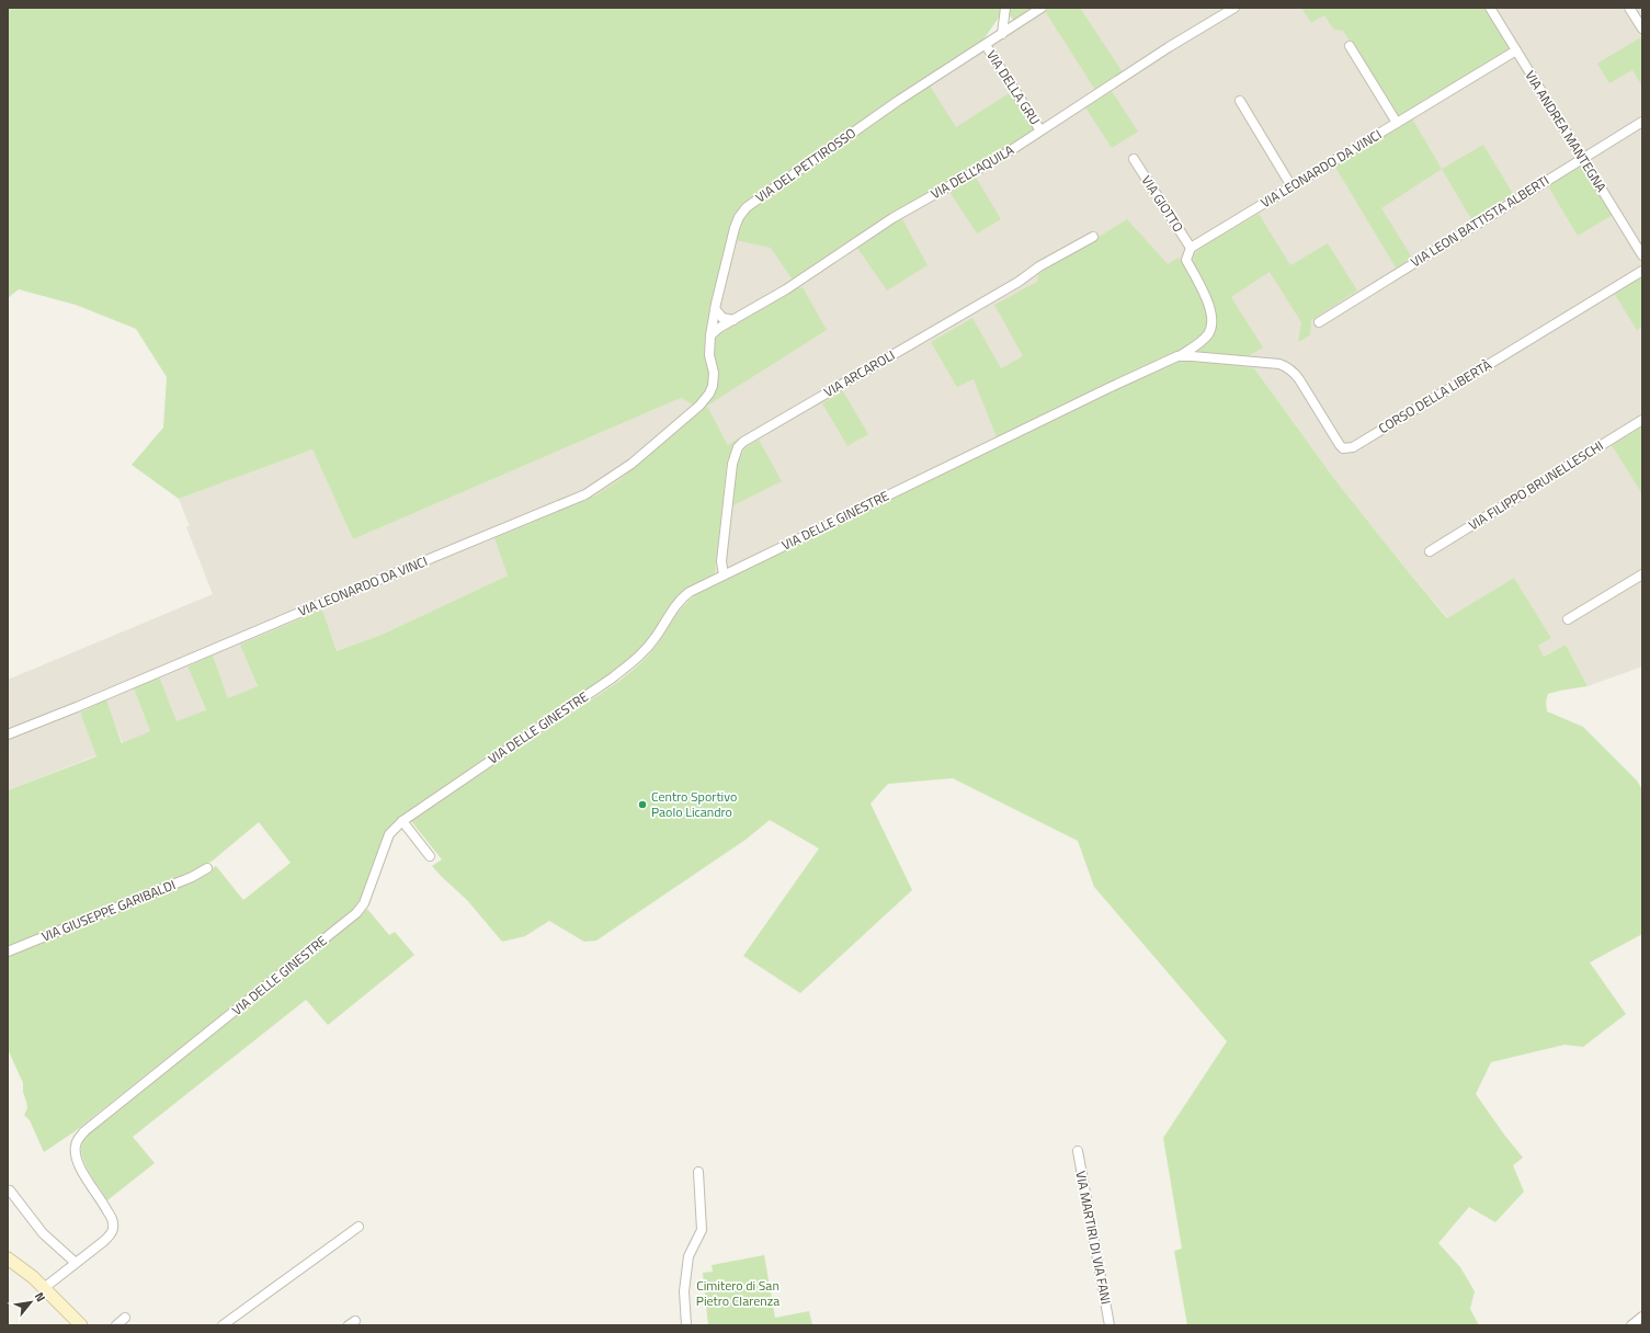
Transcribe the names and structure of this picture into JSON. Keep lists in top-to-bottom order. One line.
{"streets":{"street":["VIA DELLA GRU","VIA ANDREA MANTEGNA","VIA DEL PETTIROSSO","VIA LEONARDO DA VINCI","VIA DELL'AQUILA","VIA GIOTTO","VIA LEON BATTISTA ALBERTI","VIA ARCAROLI","CORSO DELLA LIBERTÀ","VIA FILIPPO BRUNELLESCHI","VIA DELLE GINESTRE","VIA GIUSEPPE GARIBALDI","VIA MARTIRI DI VIA FANI"]},"crossings":[["VIA DELLA GRU","VIA DEL PETTIROSSO"],["VIA DELLA GRU","VIA DELL'AQUILA"],["VIA ANDREA MANTEGNA","VIA LEONARDO DA VINCI"],["VIA ANDREA MANTEGNA","VIA LEON BATTISTA ALBERTI"],["VIA DEL PETTIROSSO","VIA LEONARDO DA VINCI"],["VIA DEL PETTIROSSO","VIA DELL'AQUILA"],["VIA LEONARDO DA VINCI","VIA GIOTTO"],["VIA ARCAROLI","VIA DELLE GINESTRE"],["CORSO DELLA LIBERTÀ","VIA DELLE GINESTRE"]],"parks":["Cimitero di San Pietro Clarenza"],"places":["Centro Sportivo Paolo Licandro"],"north":"top right"}
